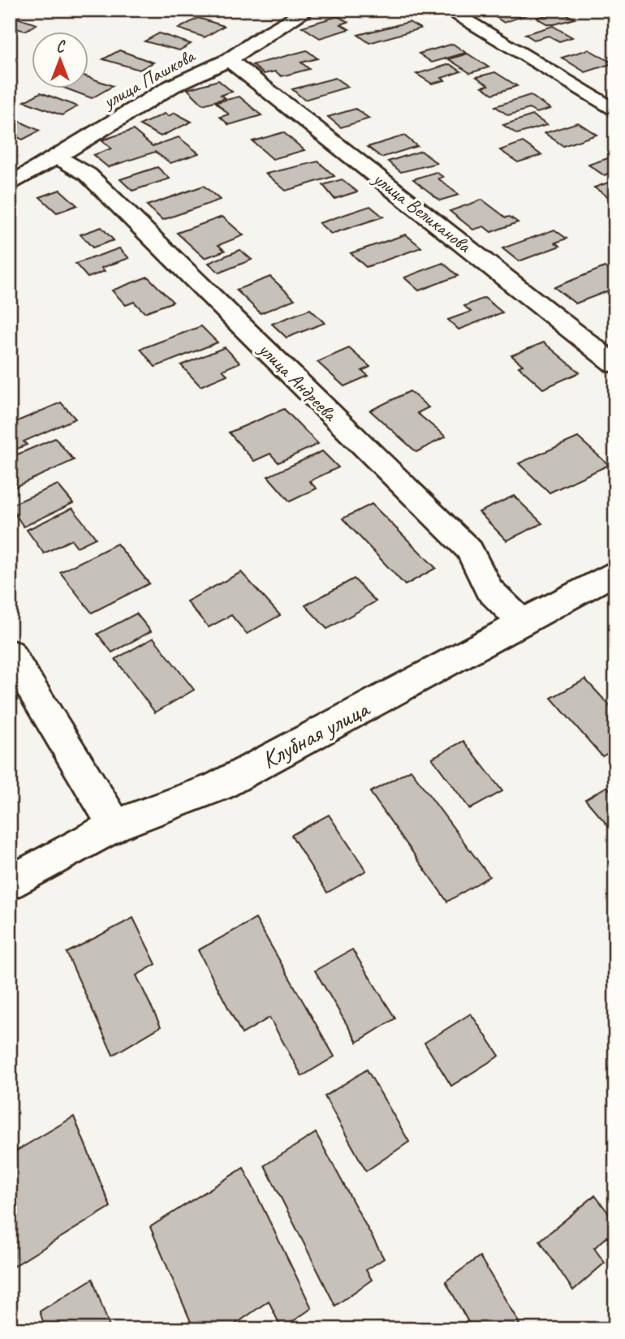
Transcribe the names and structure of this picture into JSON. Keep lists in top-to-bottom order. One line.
{"streets":{"street":["улица Пашкова","улица Великанова","улица Андреева","Клубная улица"]},"crossings":[["улица Пашкова","улица Великанова"],["улица Пашкова","улица Андреева"],["улица Андреева","Клубная улица"]],"north":"top"}
